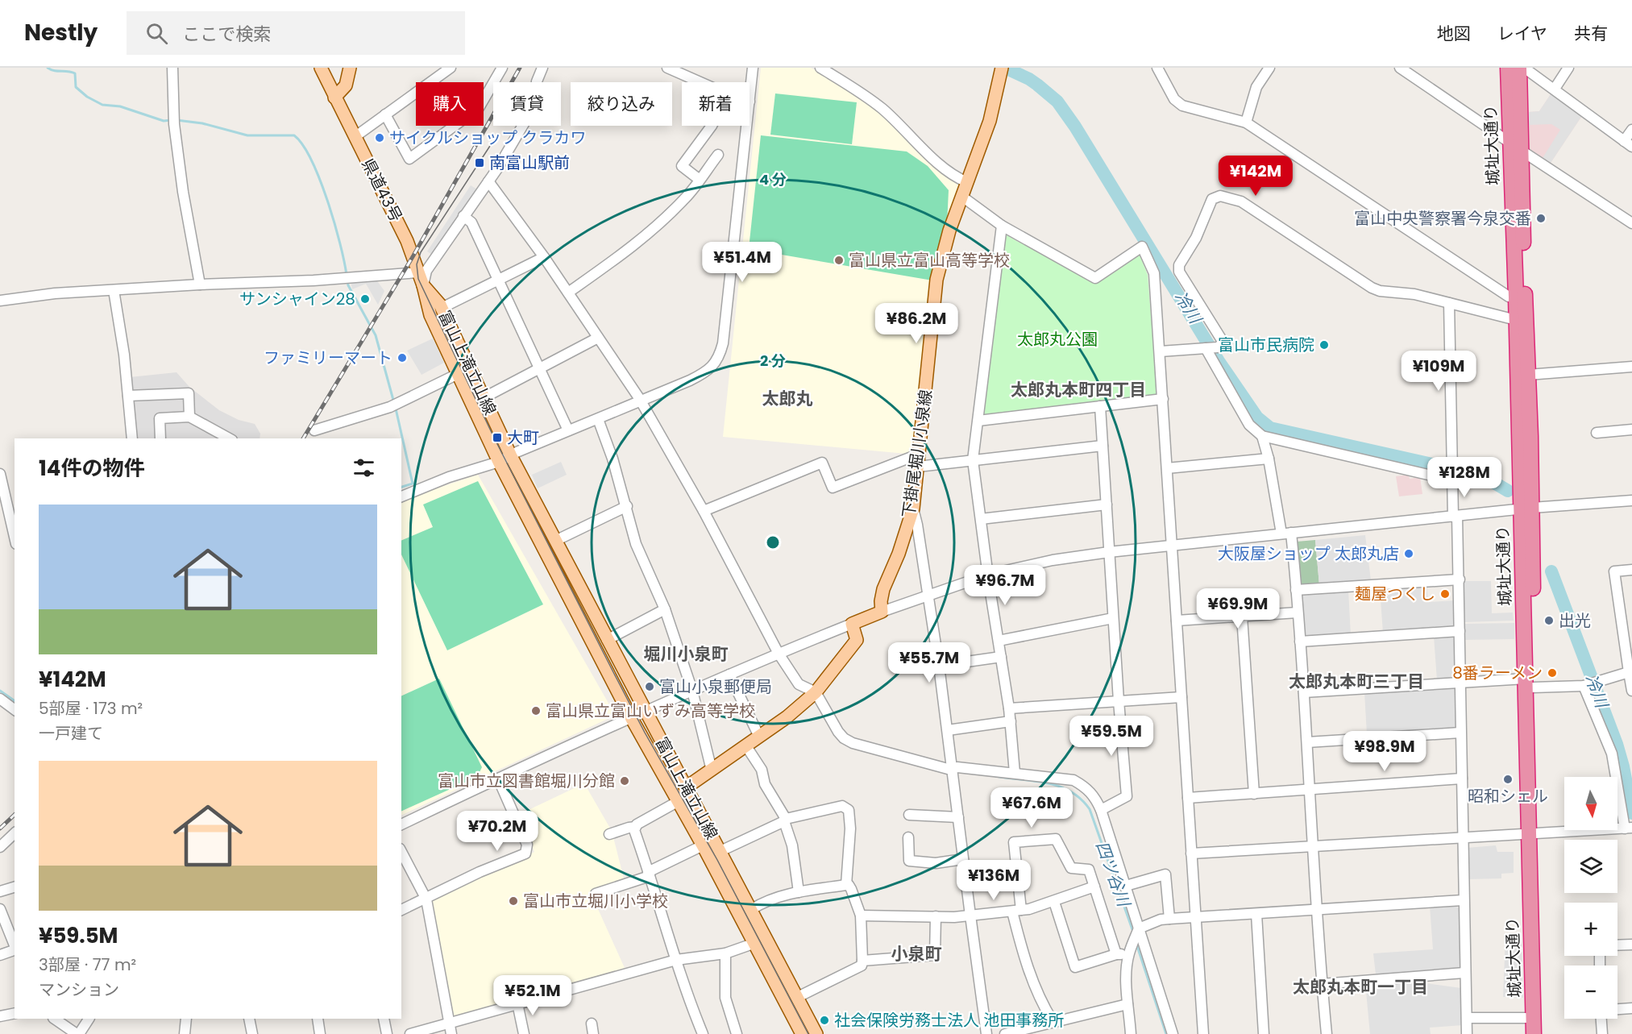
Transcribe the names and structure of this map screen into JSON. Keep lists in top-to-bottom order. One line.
{"streets":{"highway":["城址大通り"],"main road":["県道43号","富山上滝立山線","下掛尾堀川小泉線"]},"crossings":[["県道43号","富山上滝立山線"]],"districts":["太郎丸本町四丁目","太郎丸","堀川小泉町","太郎丸本町三丁目","小泉町","太郎丸本町一丁目"],"water":["冷川","四ツ谷川"],"parks":["太郎丸公園"],"places":{"other":["サイクルショップ クラカワ","富山中央警察署今泉交番","富山県立富山高等学校","サンシャイン28","富山市民病院","ファミリーマート","大阪屋ショップ 太郎丸店","麺屋つくし","出光","8番ラーメン","富山小泉郵便局","富山県立富山いずみ高等学校","昭和シェル","富山市立図書館堀川分館","富山市立堀川小学校","社会保険労務士法人 池田事務所"],"transit":["南富山駅前","大町"]},"north":"bottom","page":{"header":"Nestly","search":"ここで検索","nav":["地図","レイヤ","共有"],"chip":["購入","賃貸","絞り込み","新着"],"price":["¥142M","¥51.4M","¥86.2M","¥109M","¥128M","¥96.7M","¥69.9M","¥55.7M","¥59.5M","¥98.9M","¥67.6M","¥70.2M","¥136M","¥52.1M"],"heading":"14件の物件","list":[{"name":"¥142M","note":"5部屋 · 173 m² · 一戸建て"},{"name":"¥59.5M","note":"3部屋 · 77 m² · マンション"}],"map_buttons":["+","−"]},"rings":["4 分","2 分"]}
